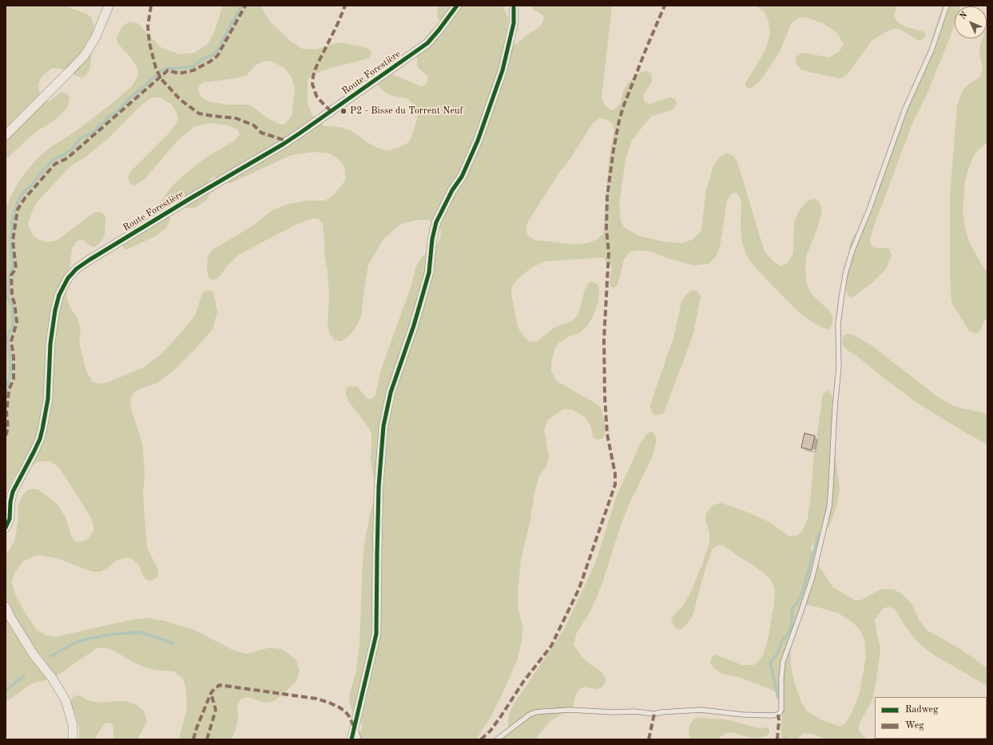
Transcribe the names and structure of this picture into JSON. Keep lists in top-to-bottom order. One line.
{"streets":{"street":["Route Forestière"]},"places":["P2 - Bisse du Torrent Neuf"],"legend":["Radweg","Weg"],"north":"top left"}
